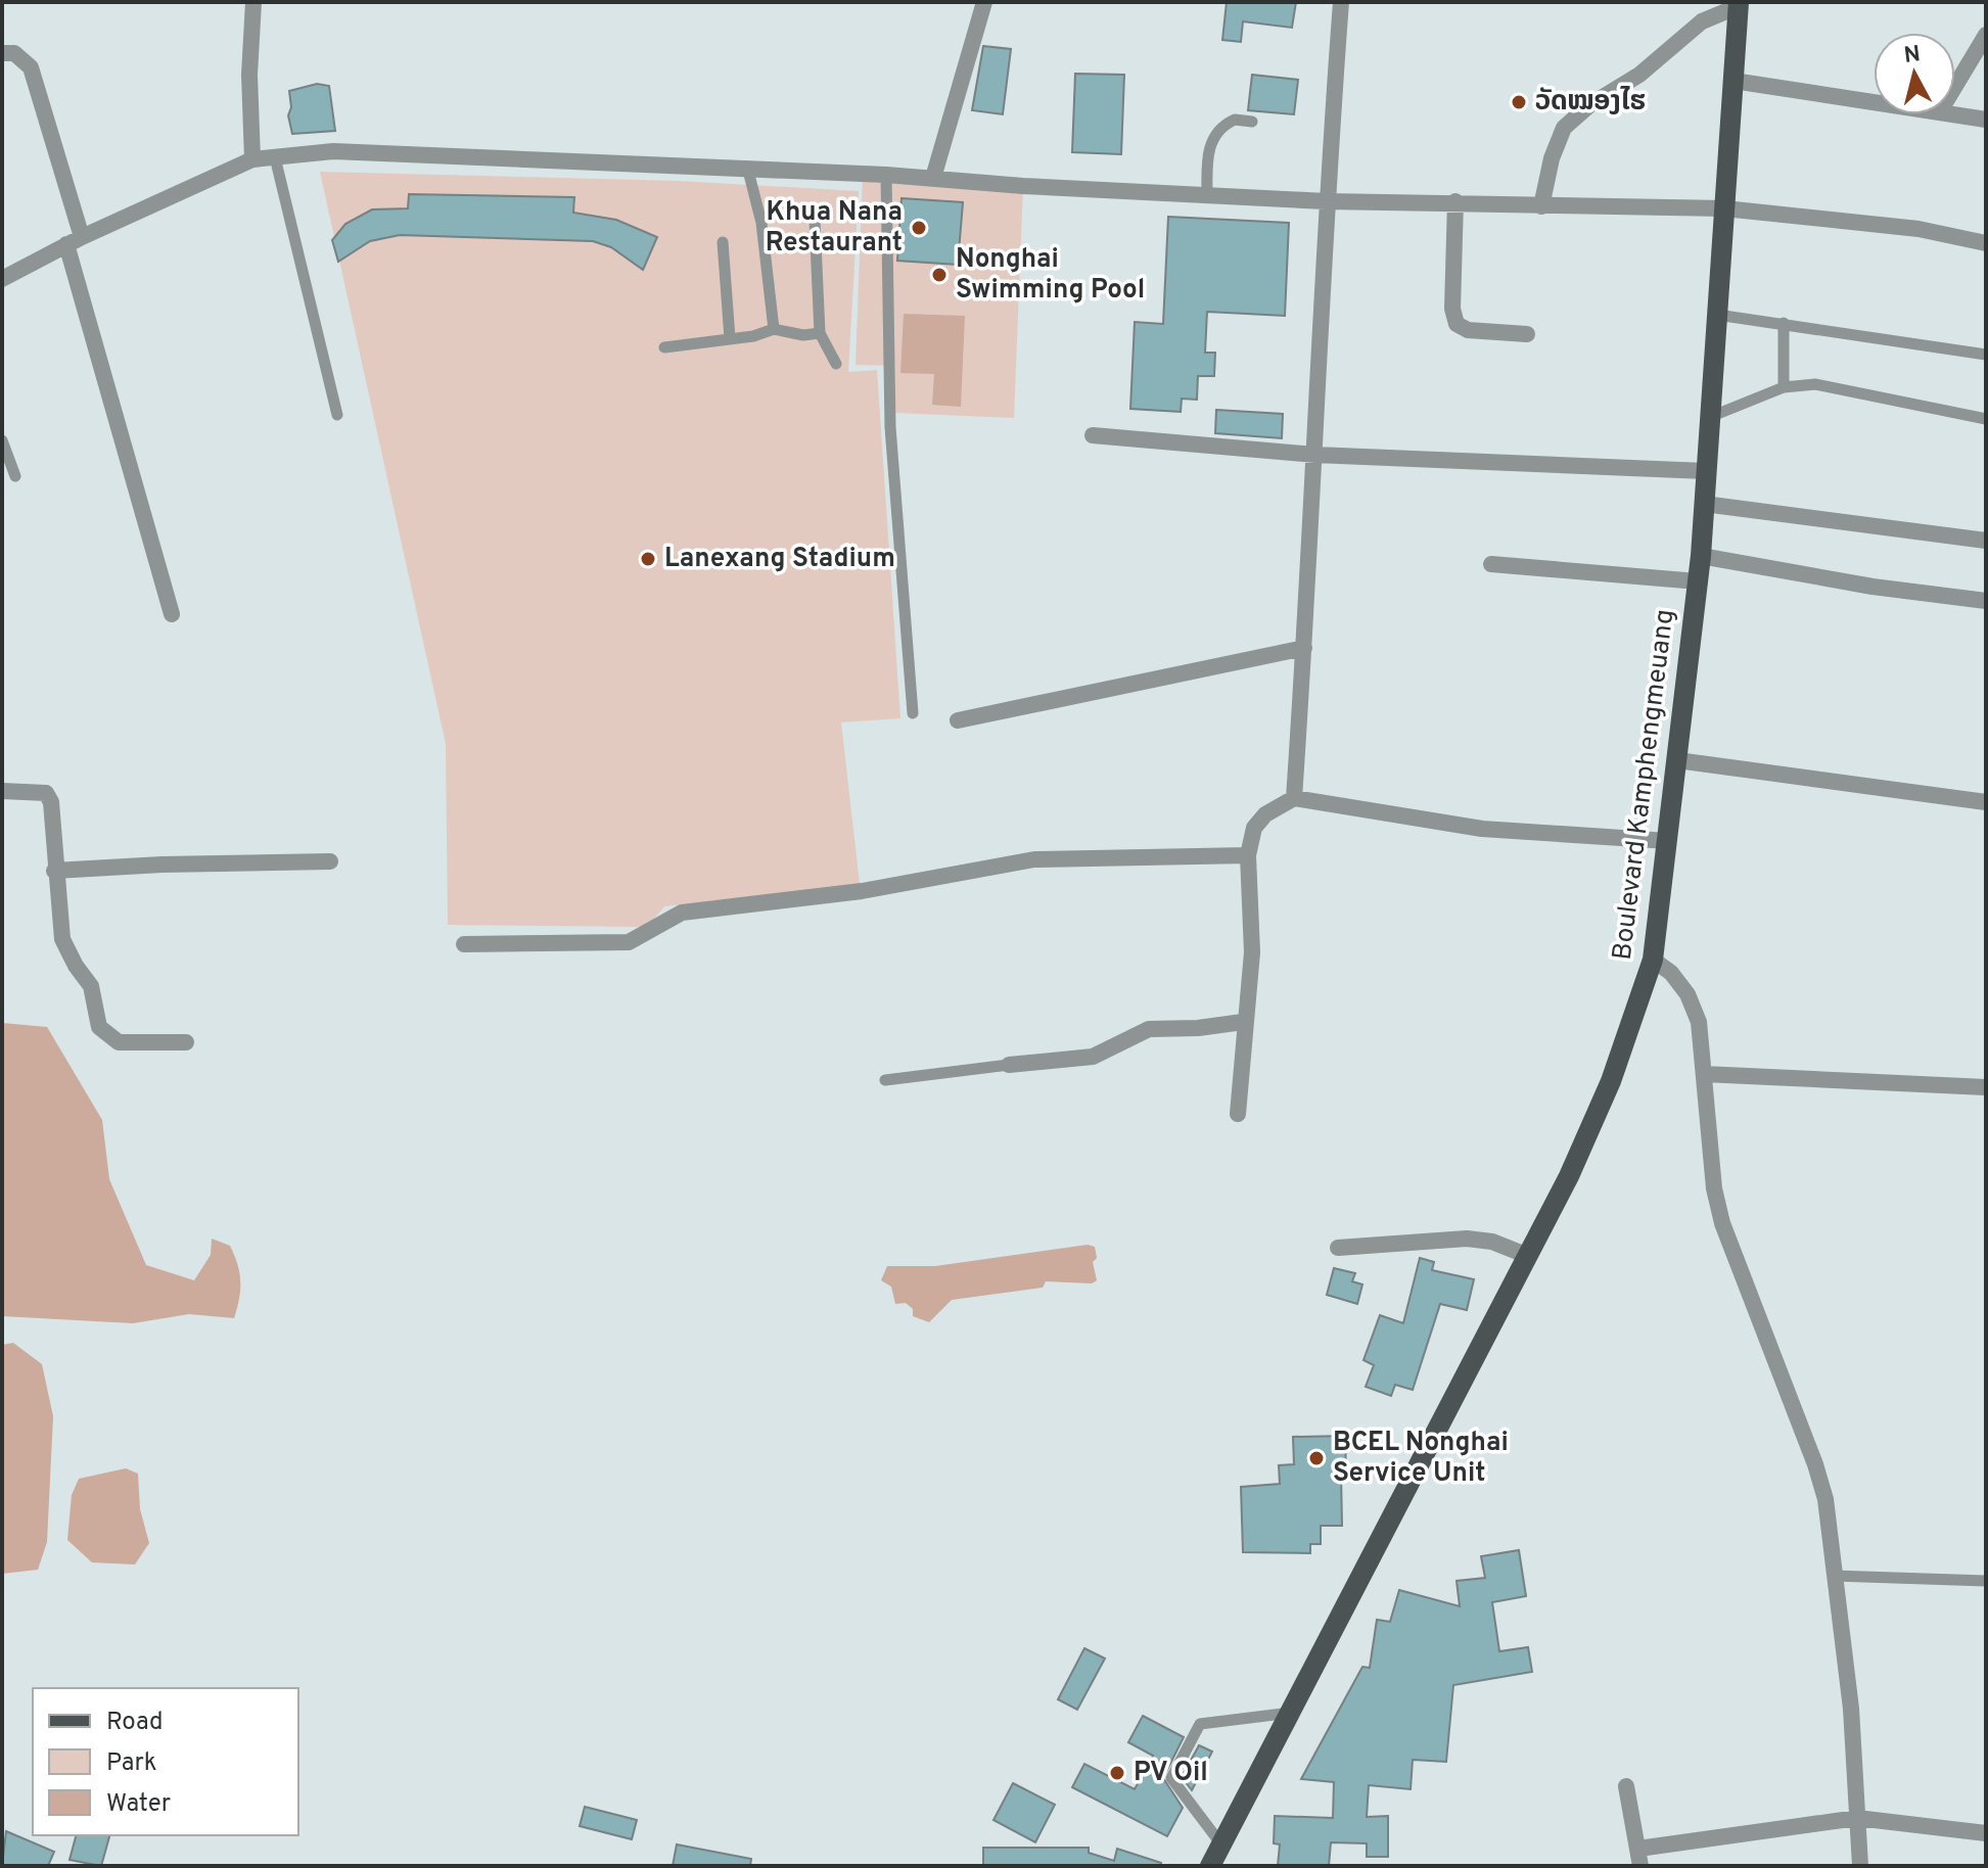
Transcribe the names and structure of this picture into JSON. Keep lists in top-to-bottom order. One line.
{"streets":{"main road":["Boulevard Kamphengmeuang"]},"places":["ວັດໝອງໄຮ","Khua Nana Restaurant","Nonghai Swimming Pool","Lanexang Stadium","BCEL Nonghai Service Unit","PV Oil"],"legend":["Road","Park","Water"],"north":"top"}
